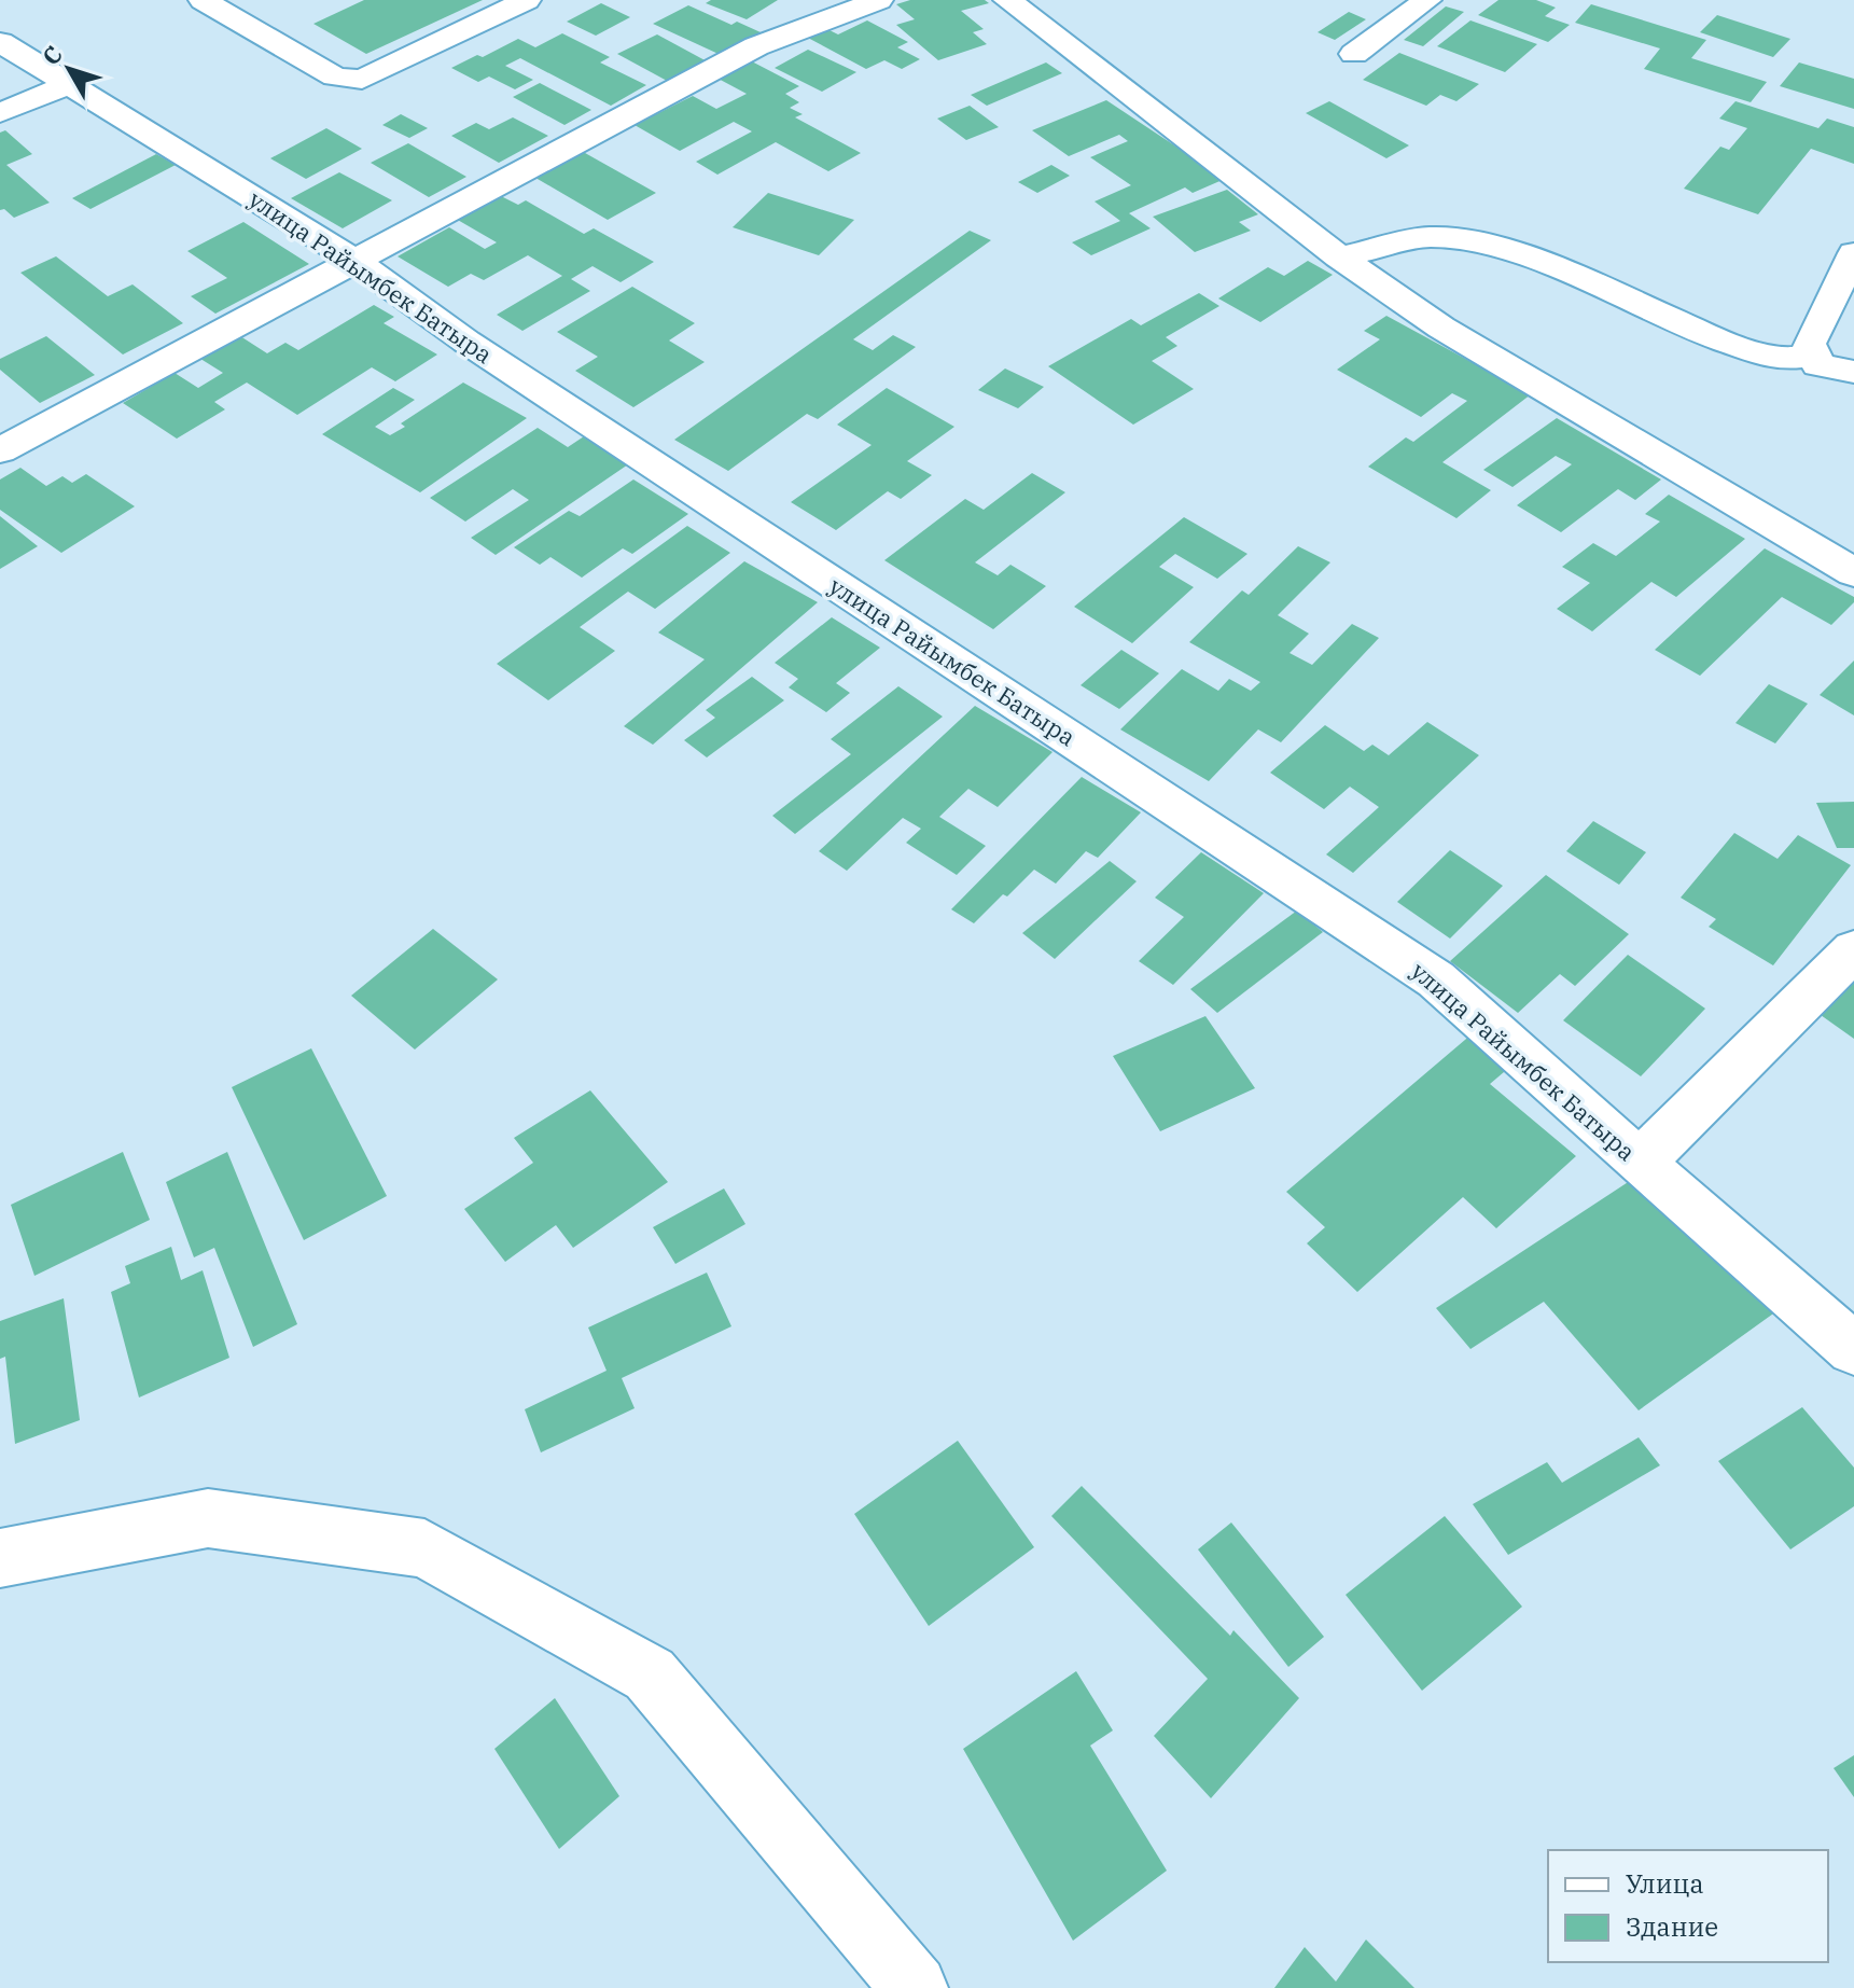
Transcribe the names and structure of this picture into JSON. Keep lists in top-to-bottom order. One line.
{"streets":{"street":["улица Райымбек Батыра"]},"legend":["Улица","Здание"],"north":"top left"}
